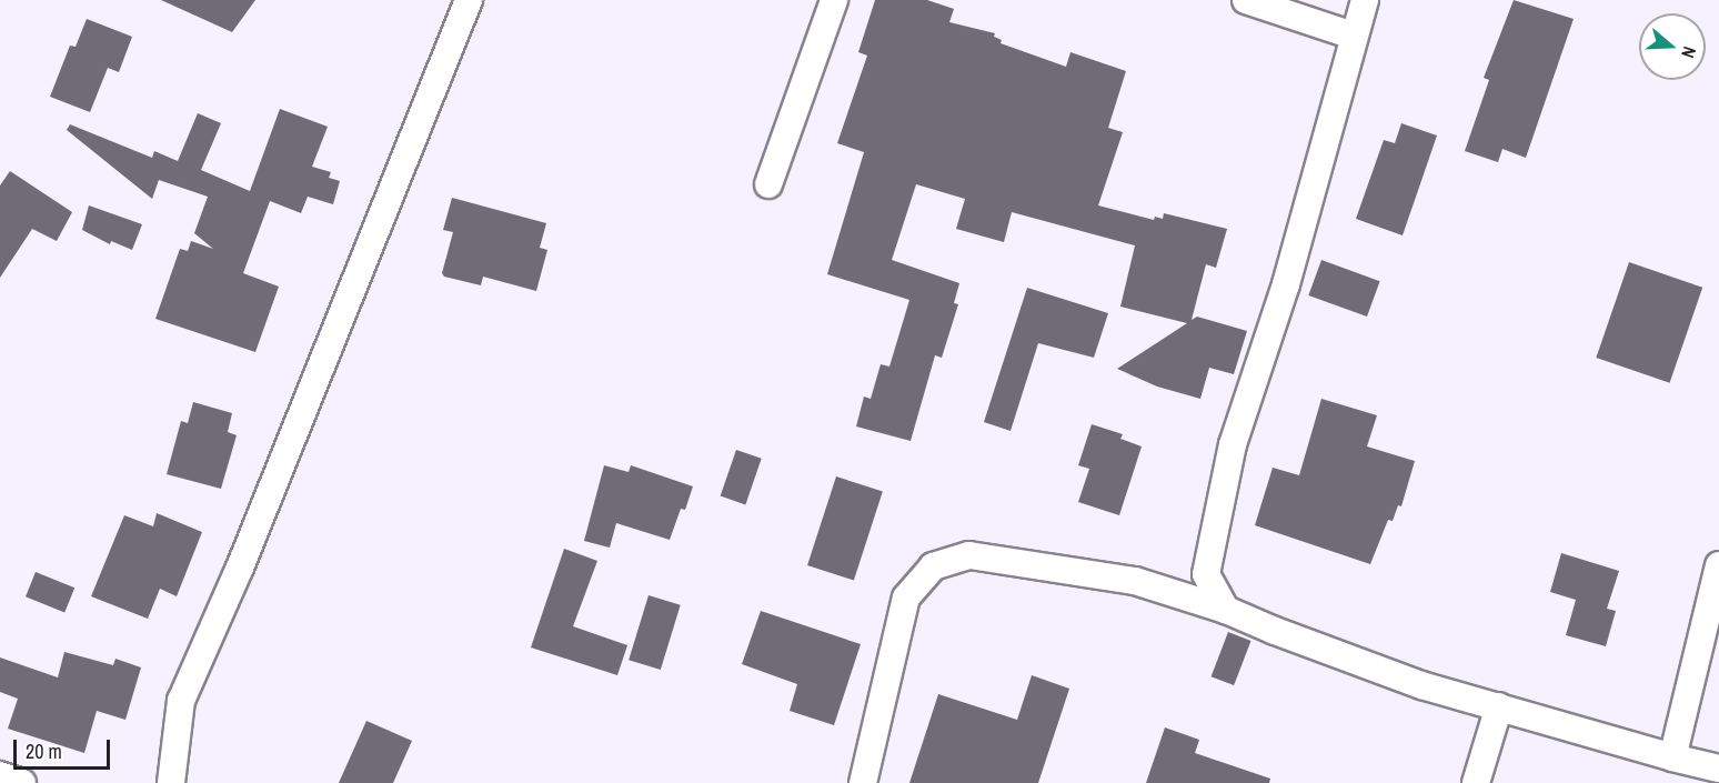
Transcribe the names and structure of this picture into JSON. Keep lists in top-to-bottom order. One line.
{"scale_bar":"20 m","north":"right"}
